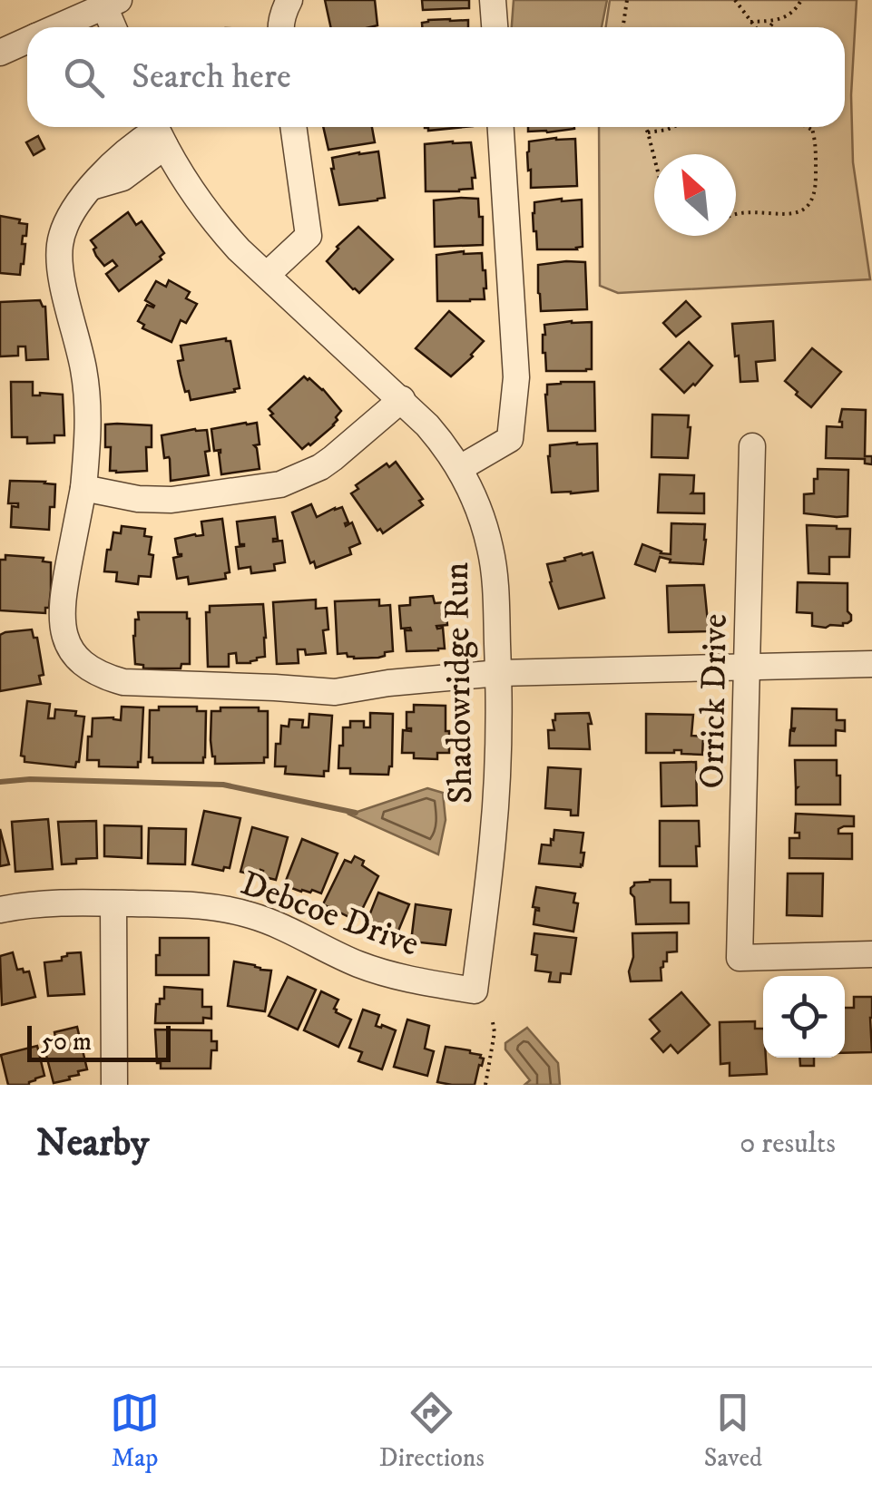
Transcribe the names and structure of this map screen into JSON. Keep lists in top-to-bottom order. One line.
{"streets":{"street":["Shadowridge Run","Orrick Drive","Debcoe Drive"]},"crossings":[["Shadowridge Run","Debcoe Drive"]],"scale_bar":"50 m","north":"top left","page":{"search":"Search here","scale":"50 m","heading":["Nearby","0 results"],"nav":["Map","Directions","Saved"]}}
